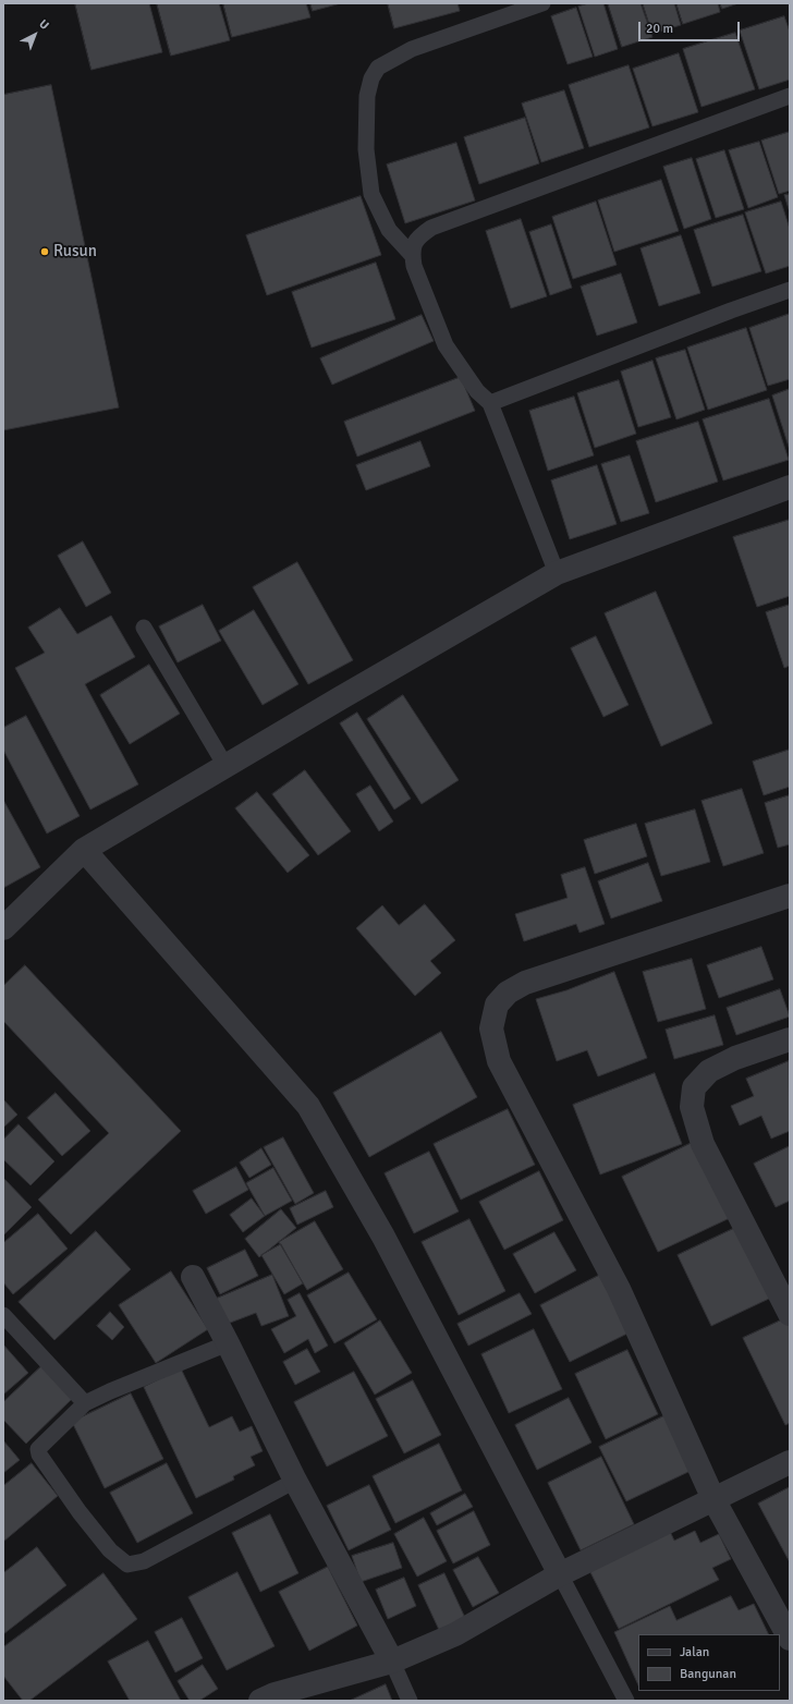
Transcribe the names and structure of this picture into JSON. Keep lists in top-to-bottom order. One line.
{"places":["Rusun"],"legend":["Jalan","Bangunan"],"scale_bar":"20 m","north":"top right"}
